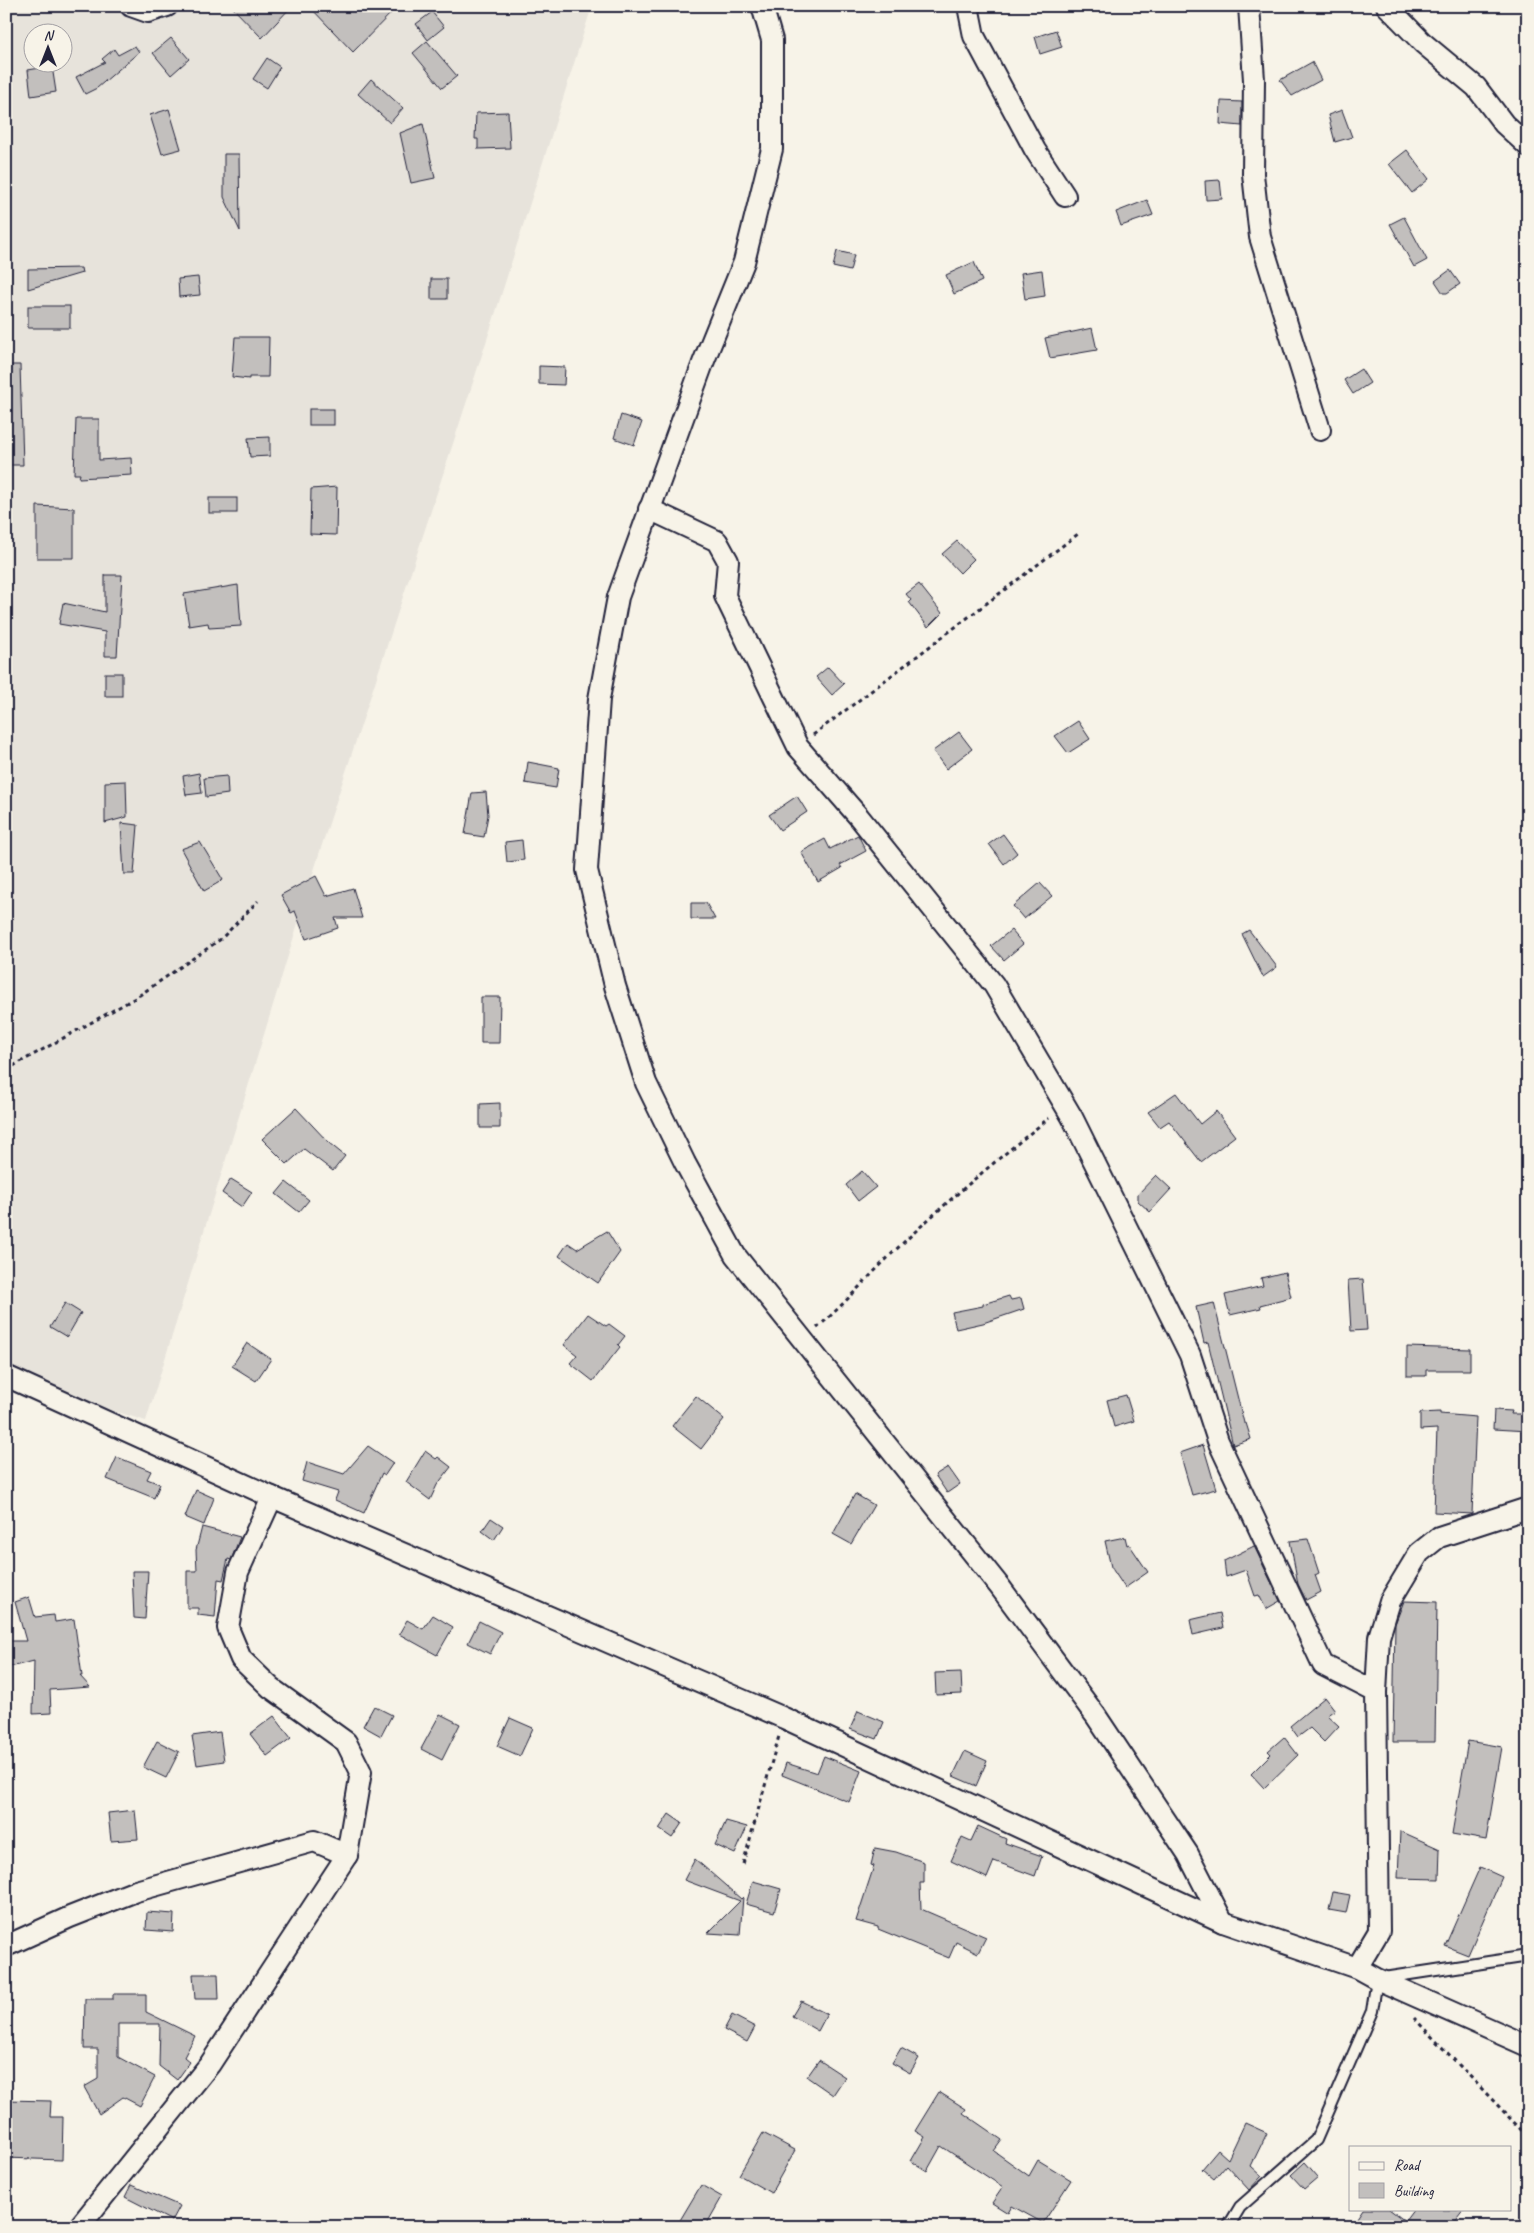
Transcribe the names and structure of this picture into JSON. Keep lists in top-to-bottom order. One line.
{"legend":["Road","Building"],"north":"top"}
